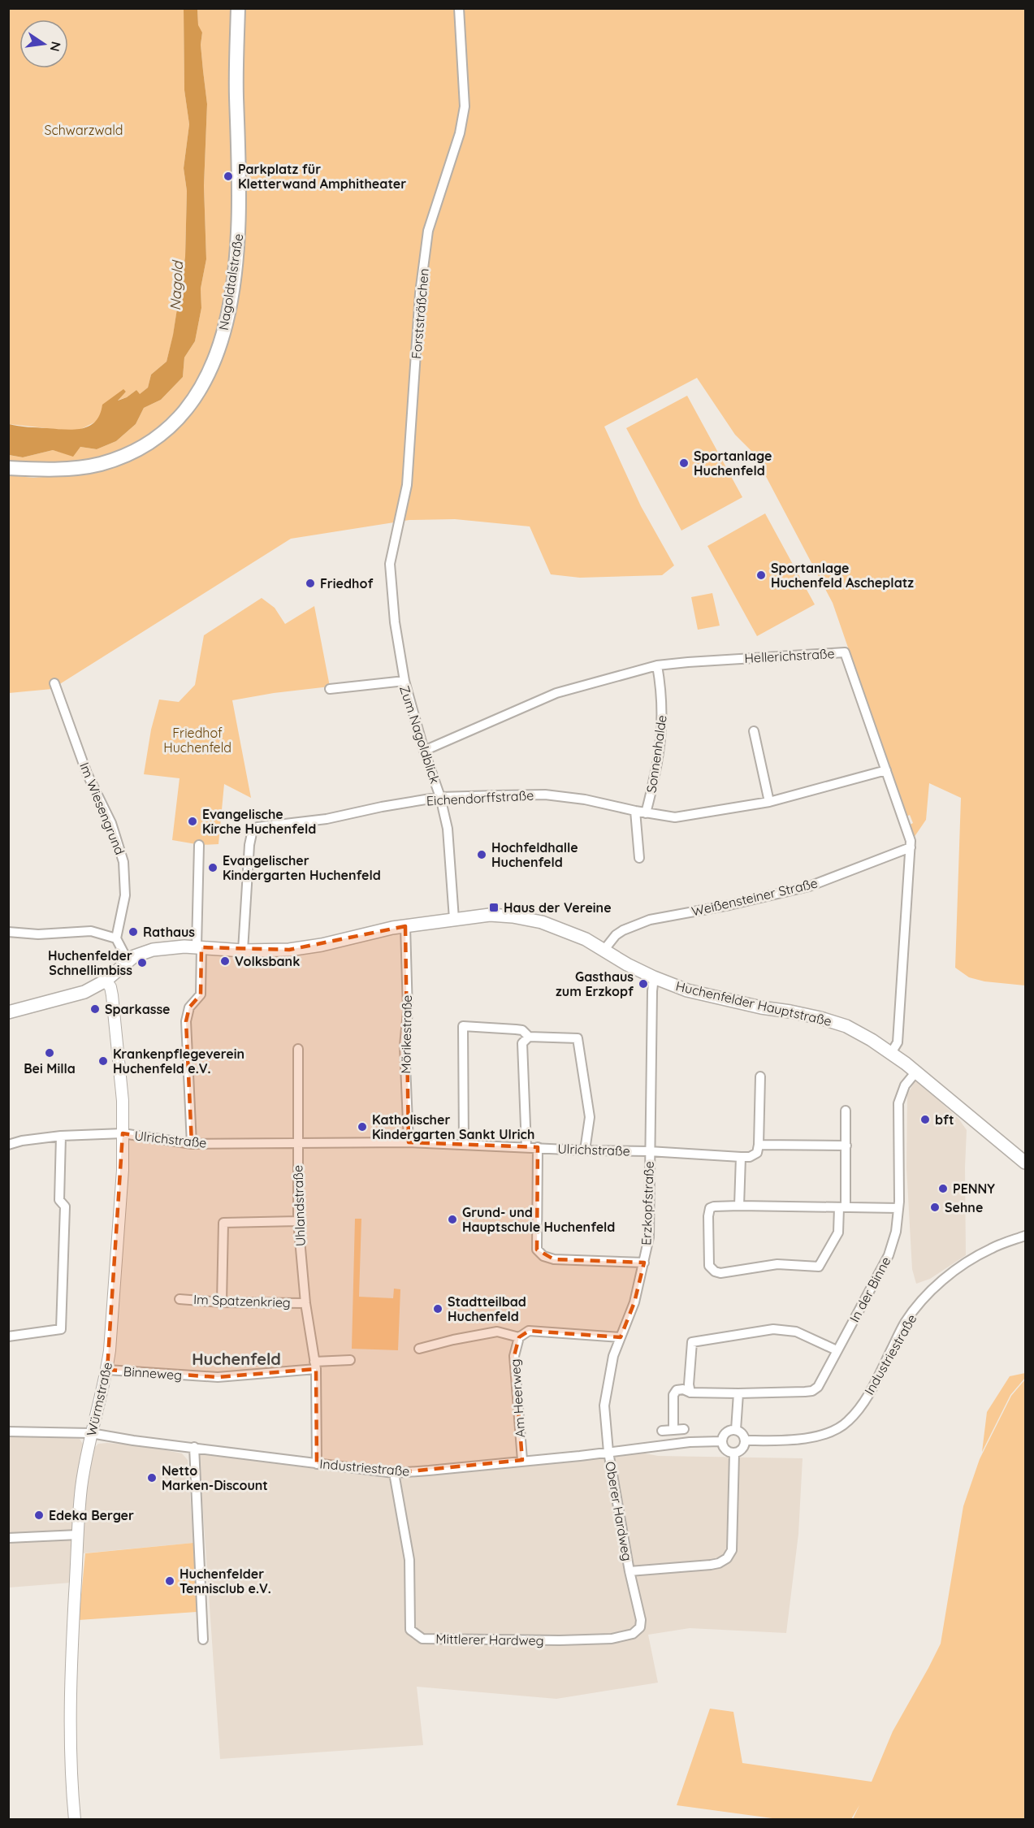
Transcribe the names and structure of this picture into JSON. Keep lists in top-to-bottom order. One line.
{"streets":{"main road":["Nagoldtalstraße","Huchenfelder Hauptstraße"],"street":["Forststräßchen","Hellerichstraße","Zum Nagoldblick","Sonnenhalde","Eichendorffstraße","Im Wiesengrund","Weißensteiner Straße","Mörikestraße","Ulrichstraße","Erzkopfstraße","Uhlandstraße","In der Binne","Im Spatzenkrieg","Industriestraße","Binneweg","Am Heerweg","Würmstraße","Oberer Hardweg","Mittlerer Hardweg"]},"crossings":[["Forststräßchen","Zum Nagoldblick"],["Hellerichstraße","Zum Nagoldblick"],["Hellerichstraße","Sonnenhalde"],["Hellerichstraße","Eichendorffstraße"],["Hellerichstraße","Weißensteiner Straße"],["Hellerichstraße","Huchenfelder Hauptstraße"],["Zum Nagoldblick","Eichendorffstraße"],["Zum Nagoldblick","Huchenfelder Hauptstraße"],["Sonnenhalde","Eichendorffstraße"],["Eichendorffstraße","Huchenfelder Hauptstraße"],["Weißensteiner Straße","Huchenfelder Hauptstraße"],["Huchenfelder Hauptstraße","Mörikestraße"],["Huchenfelder Hauptstraße","Erzkopfstraße"],["Huchenfelder Hauptstraße","In der Binne"],["Huchenfelder Hauptstraße","Würmstraße"],["Mörikestraße","Ulrichstraße"],["Ulrichstraße","Erzkopfstraße"],["Ulrichstraße","Uhlandstraße"],["Ulrichstraße","Würmstraße"],["Erzkopfstraße","Industriestraße"],["Erzkopfstraße","Oberer Hardweg"],["Uhlandstraße","Im Spatzenkrieg"],["Uhlandstraße","Industriestraße"],["Uhlandstraße","Binneweg"],["Industriestraße","Am Heerweg"],["Industriestraße","Würmstraße"],["Industriestraße","Oberer Hardweg"],["Industriestraße","Mittlerer Hardweg"],["Binneweg","Würmstraße"],["Oberer Hardweg","Mittlerer Hardweg"]],"districts":["Huchenfeld"],"water":["Nagold"],"parks":["Schwarzwald","Friedhof Huchenfeld"],"places":{"other":["Parkplatz für Kletterwand Amphitheater","Sportanlage Huchenfeld","Sportanlage Huchenfeld Ascheplatz","Friedhof","Evangelische Kirche Huchenfeld","Hochfeldhalle Huchenfeld","Evangelischer Kindergarten Huchenfeld","Rathaus","Volksbank","Huchenfelder Schnellimbiss","Gasthaus zum Erzkopf","Sparkasse","Bei Milla","Krankenpflegeverein Huchenfeld e.V.","bft","Katholischer Kindergarten Sankt Ulrich","PENNY","Sehne","Grund- und Hauptschule Huchenfeld","Stadtteilbad Huchenfeld","Netto Marken-Discount","Edeka Berger","Huchenfelder Tennisclub e.V."],"transit":["Haus der Vereine"]},"north":"right"}
